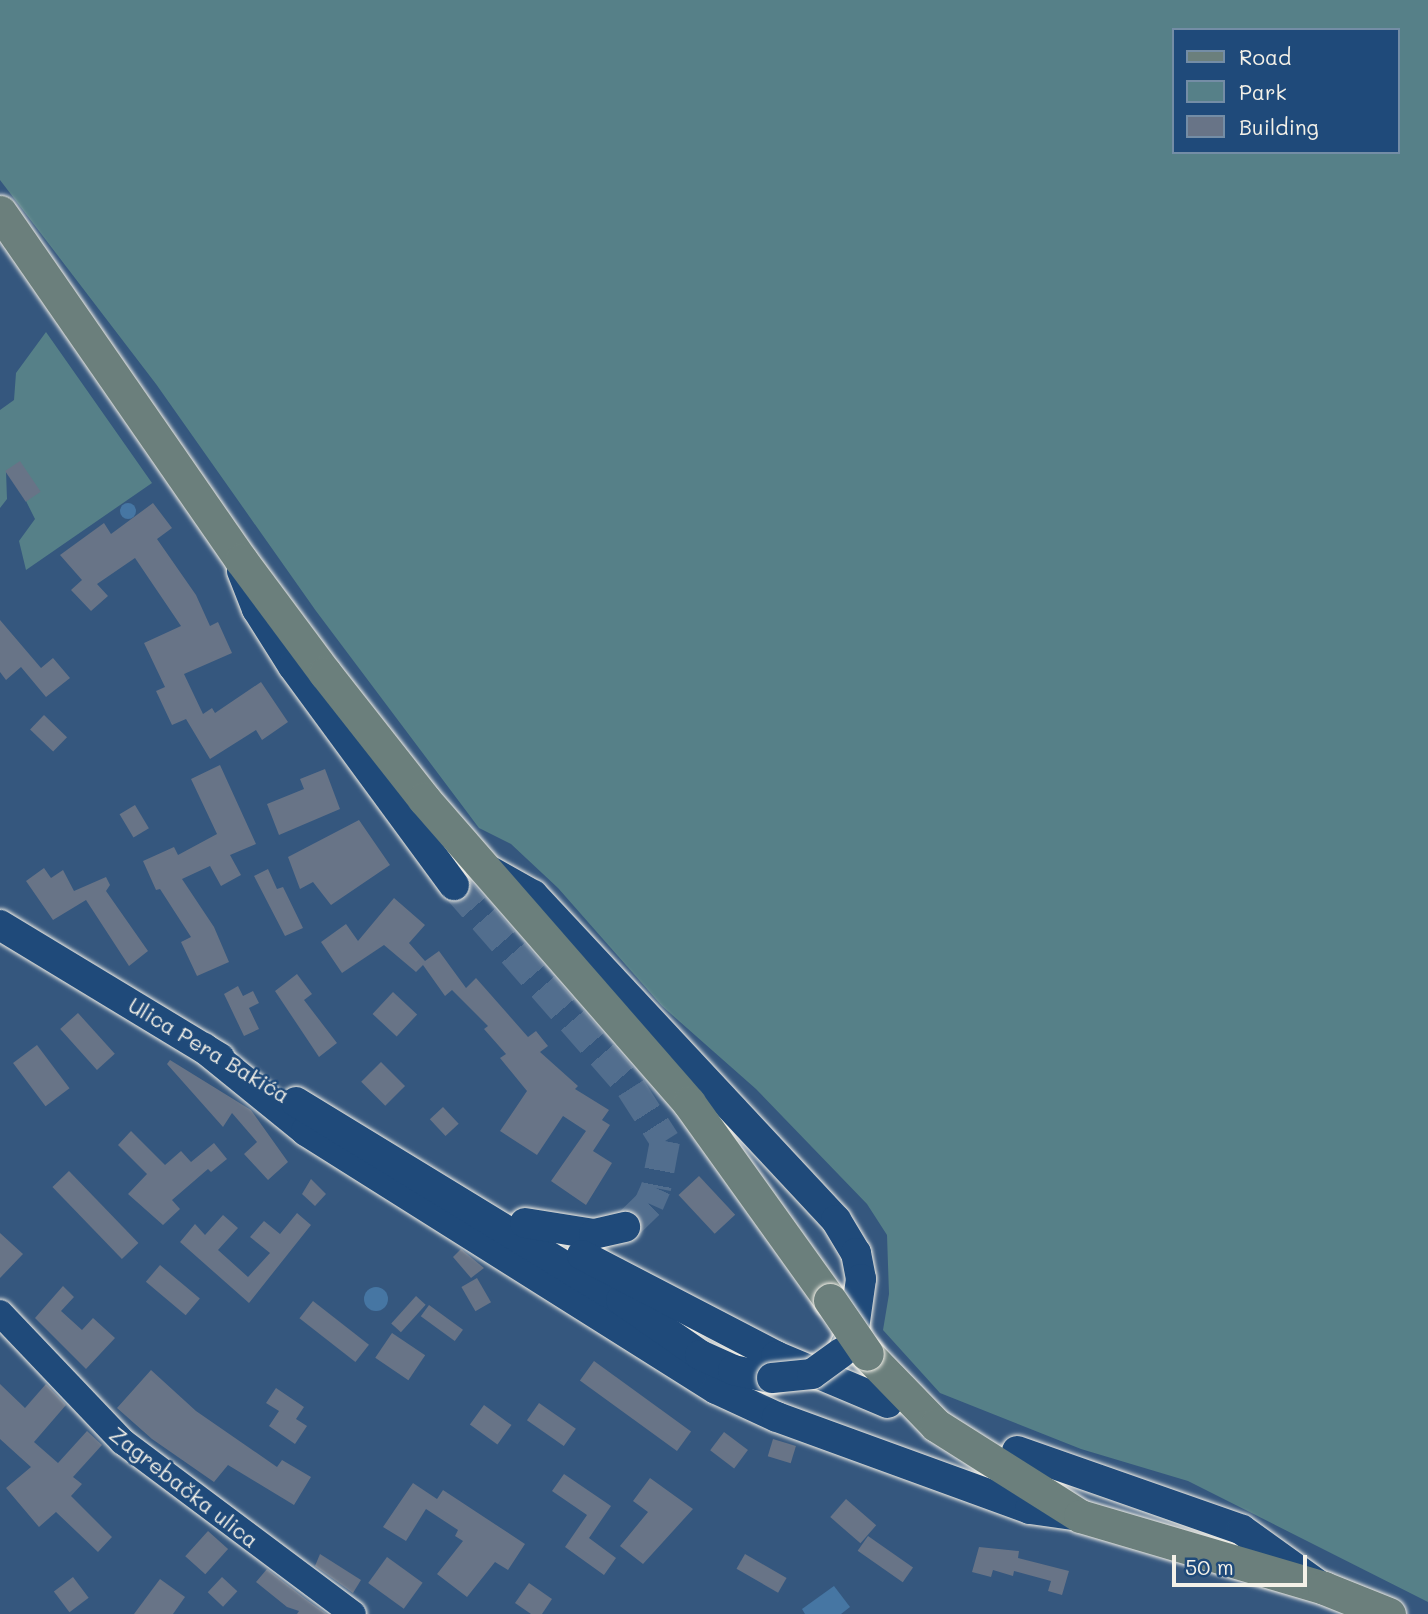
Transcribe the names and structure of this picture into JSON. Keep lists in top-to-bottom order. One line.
{"streets":{"main road":["Ulica Pera Bakića"],"street":["Zagrebačka ulica"]},"legend":["Road","Park","Building"],"scale_bar":"50 m"}
